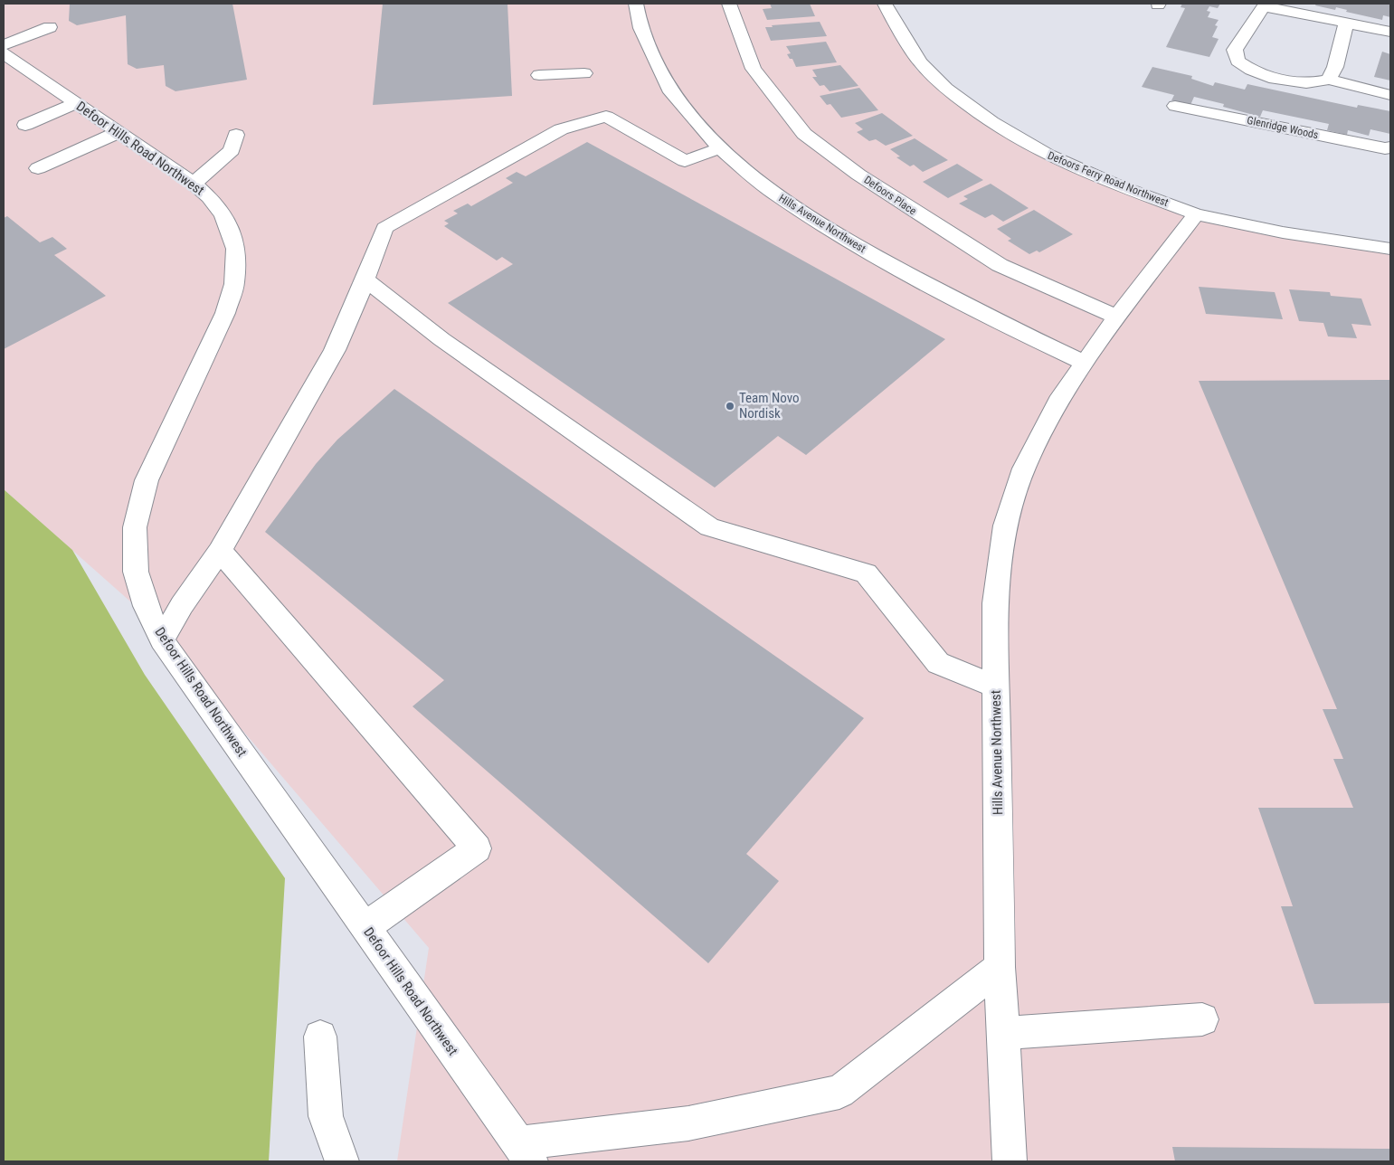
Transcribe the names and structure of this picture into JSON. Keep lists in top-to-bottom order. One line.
{"streets":{"street":["Glenridge Woods","Defoor Hills Road Northwest","Defoors Ferry Road Northwest","Defoors Place","Hills Avenue Northwest"]},"crossings":[["Defoors Ferry Road Northwest","Hills Avenue Northwest"],["Defoors Place","Hills Avenue Northwest"]],"places":["Team Novo Nordisk"]}
